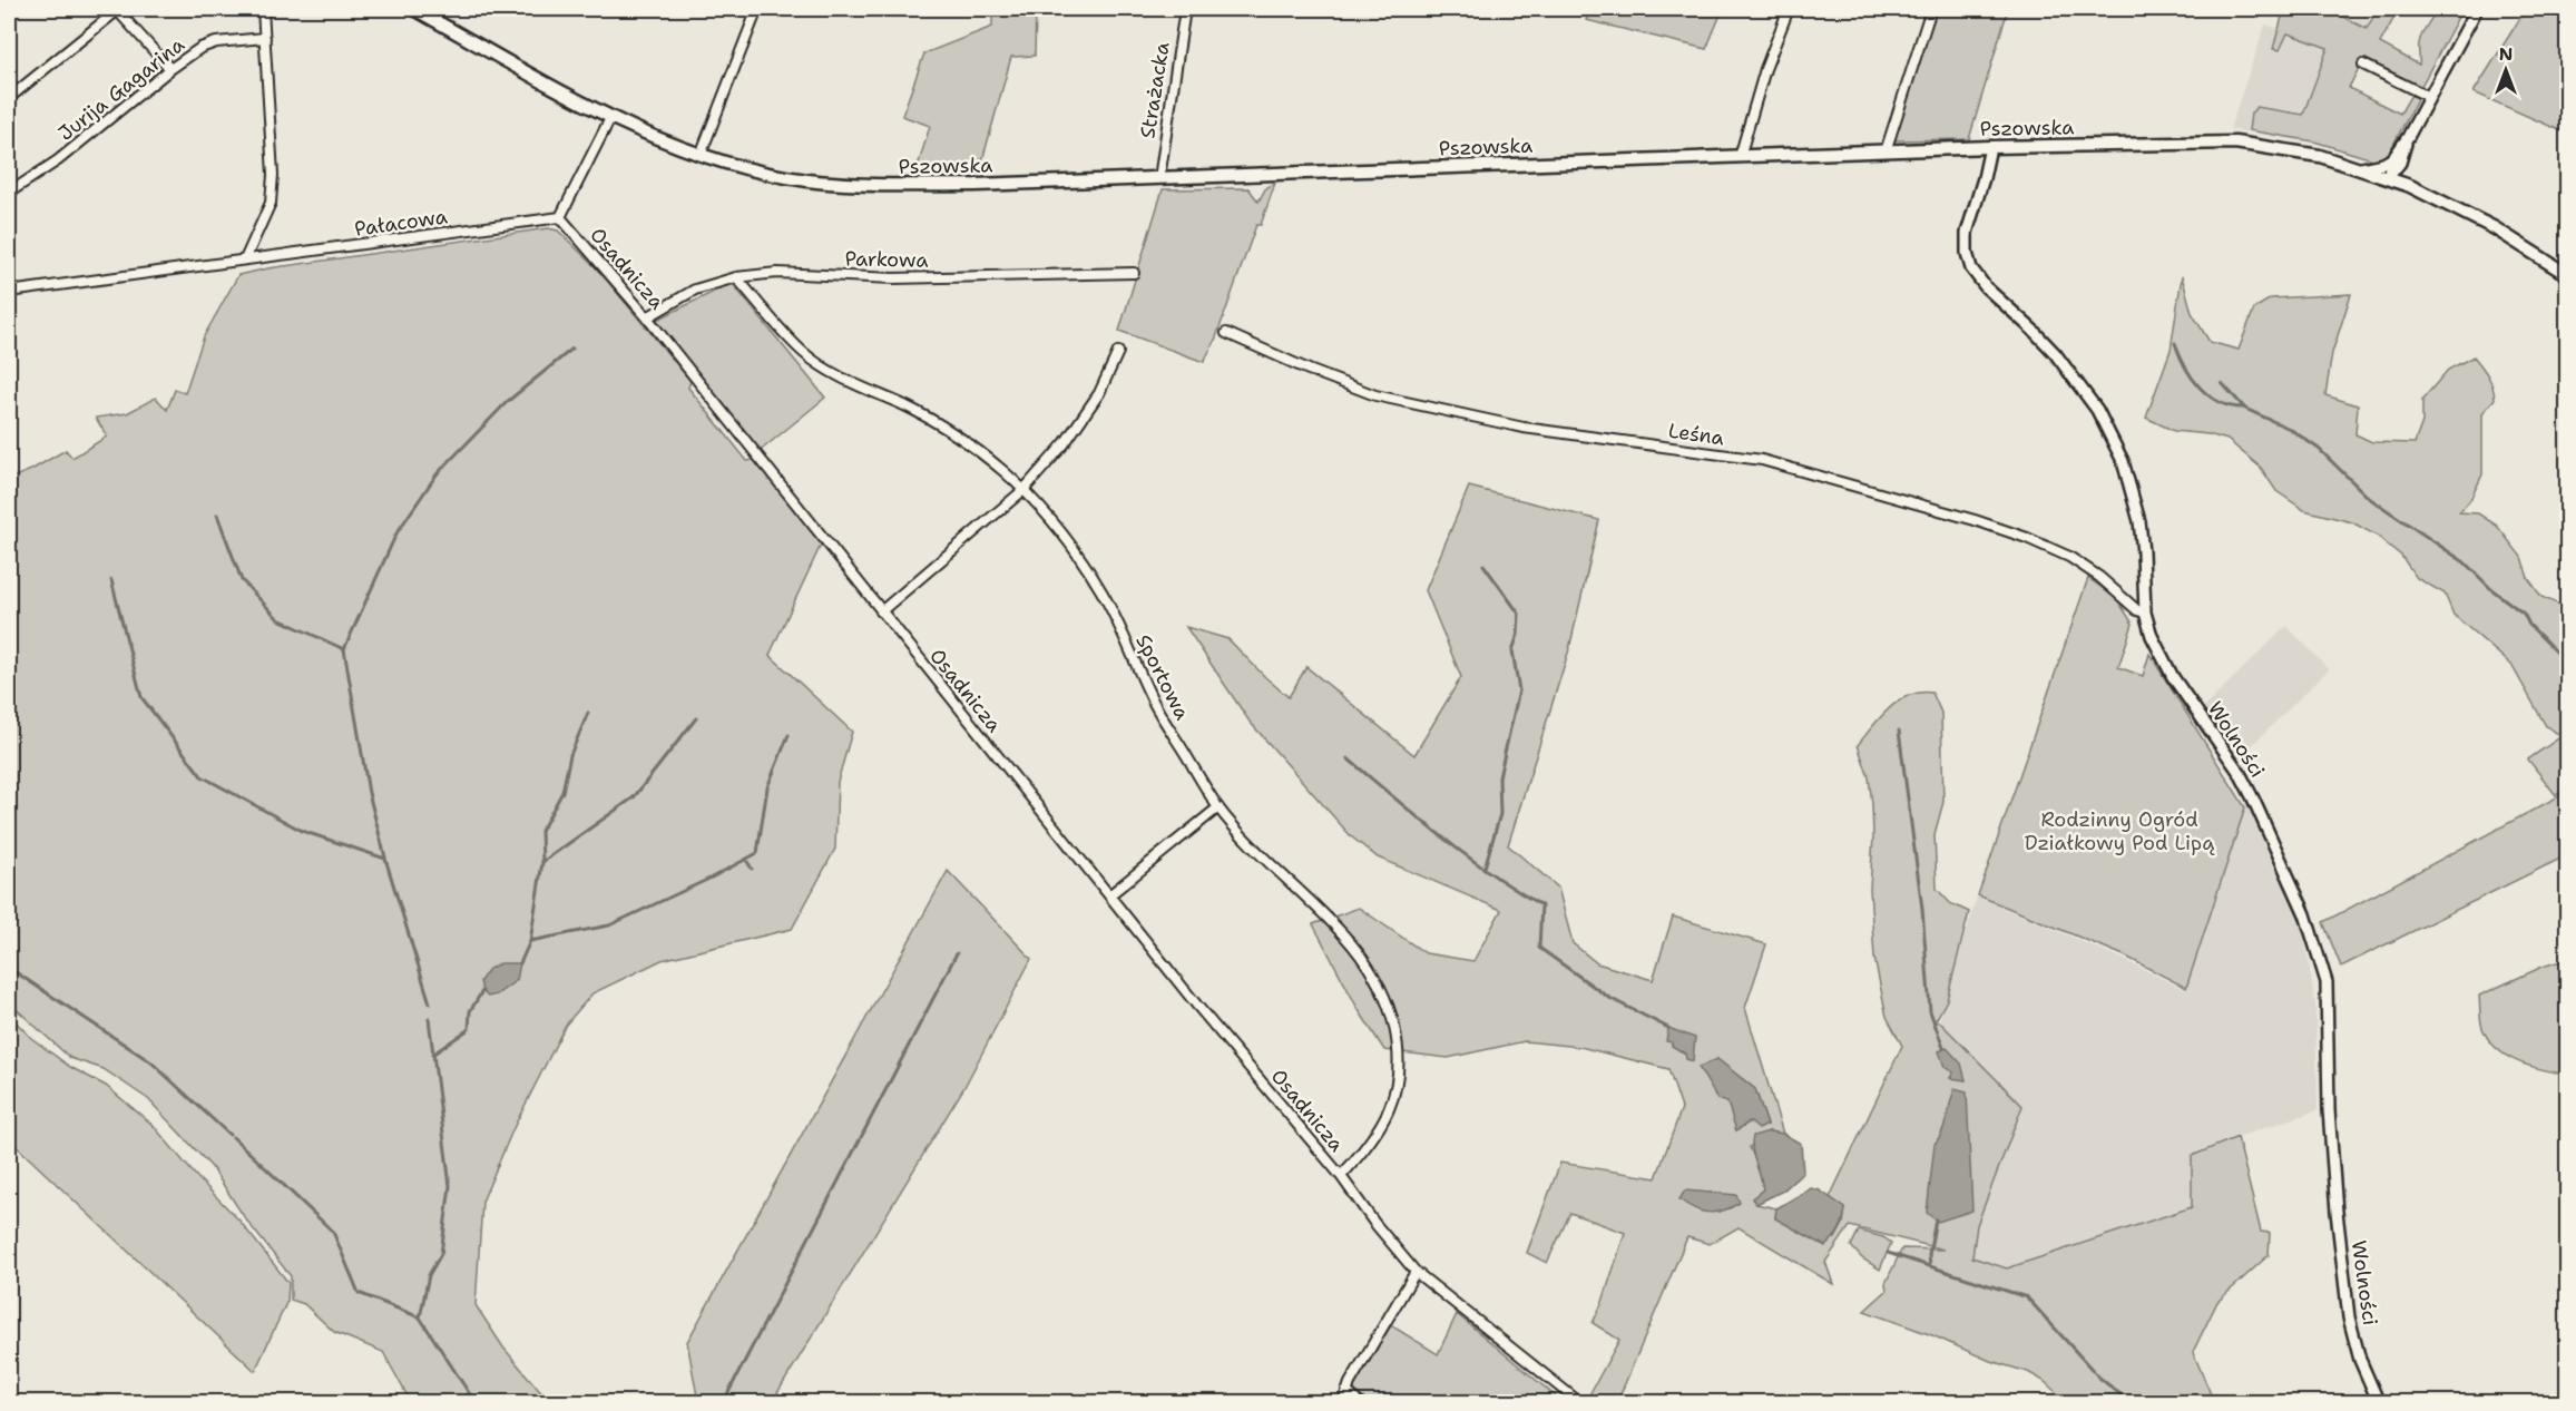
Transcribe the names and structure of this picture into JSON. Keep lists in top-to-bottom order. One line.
{"streets":{"main road":["Pszowska"],"street":["Jurija Gagarina","Strażacka","Pałacowa","Parkowa","Osadnicza","Leśna","Sportowa","Wolności"]},"crossings":[["Strażacka","Pszowska"],["Pszowska","Wolności"],["Pałacowa","Osadnicza"],["Parkowa","Osadnicza"],["Parkowa","Sportowa"],["Osadnicza","Sportowa"],["Leśna","Wolności"]],"parks":["Rodzinny Ogród Działkowy Pod Lipą"],"north":"top"}
